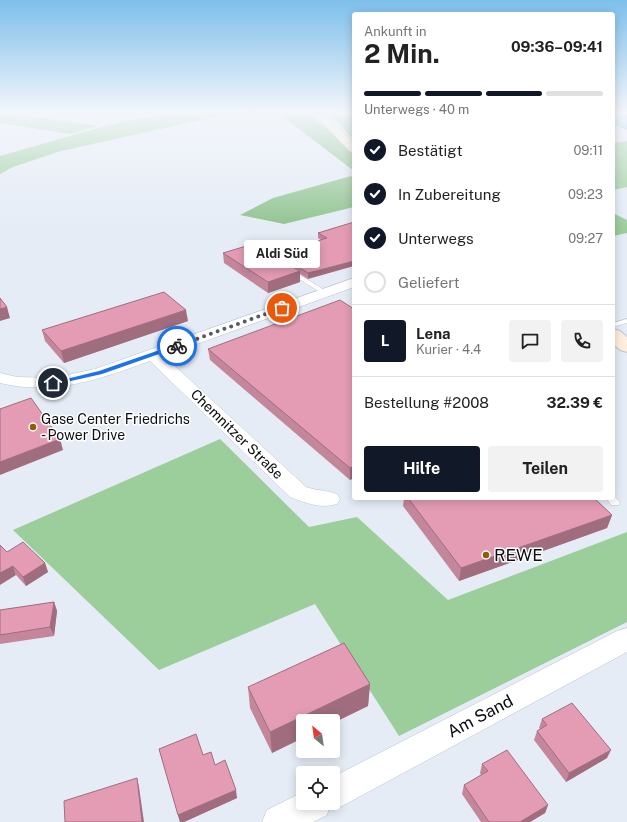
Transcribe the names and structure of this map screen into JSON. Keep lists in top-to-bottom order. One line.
{"streets":{"street":["Chemnitzer Straße","Am Sand"]},"places":["Aldi Süd","Gase Center Friedrichs - Power Drive","REWE"],"north":"top left","page":{"heading":["2 Min.","Ankunft in","09:36–09:41"],"panel":["Lena","Kurier · 4.4","Bestellung #2008","32.39 €"],"bar":"Unterwegs · 40 m","list":[["Bestätigt","09:11"],["In Zubereitung","09:23"],["Unterwegs","09:27"],"Geliefert"],"bubble":"Aldi Süd","round":"L","buttons":["Hilfe","Teilen"]}}
